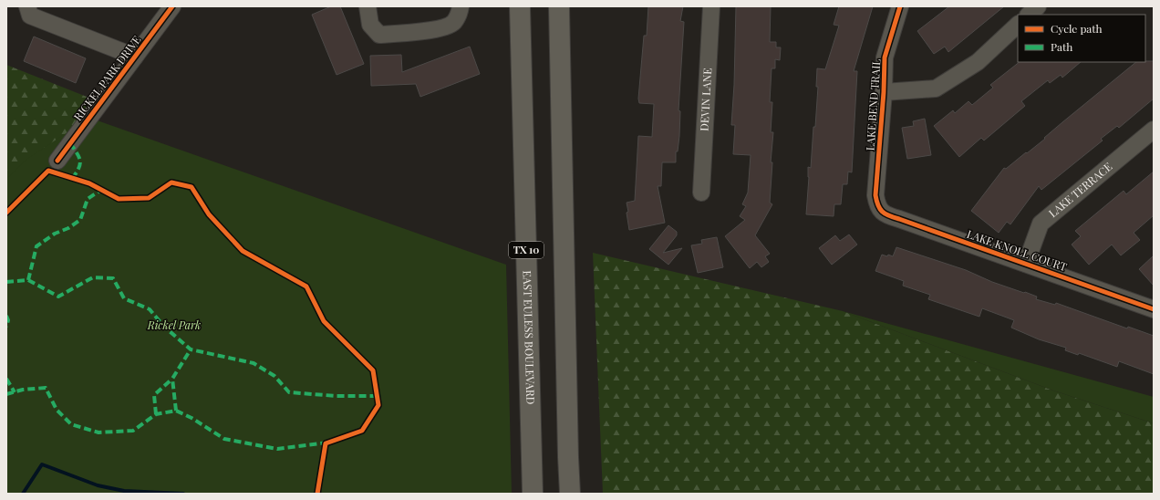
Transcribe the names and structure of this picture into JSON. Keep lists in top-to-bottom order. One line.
{"streets":{"main road":["TX 10","EAST EULESS BOULEVARD"],"street":["RICKEL PARK DRIVE","DEVIN LANE","LAKE BEND TRAIL","LAKE TERRACE","LAKE KNOLL COURT"]},"crossings":[["LAKE BEND TRAIL","LAKE KNOLL COURT"],["LAKE TERRACE","LAKE KNOLL COURT"]],"parks":["Rickel Park"],"legend":["Cycle path","Path"]}
